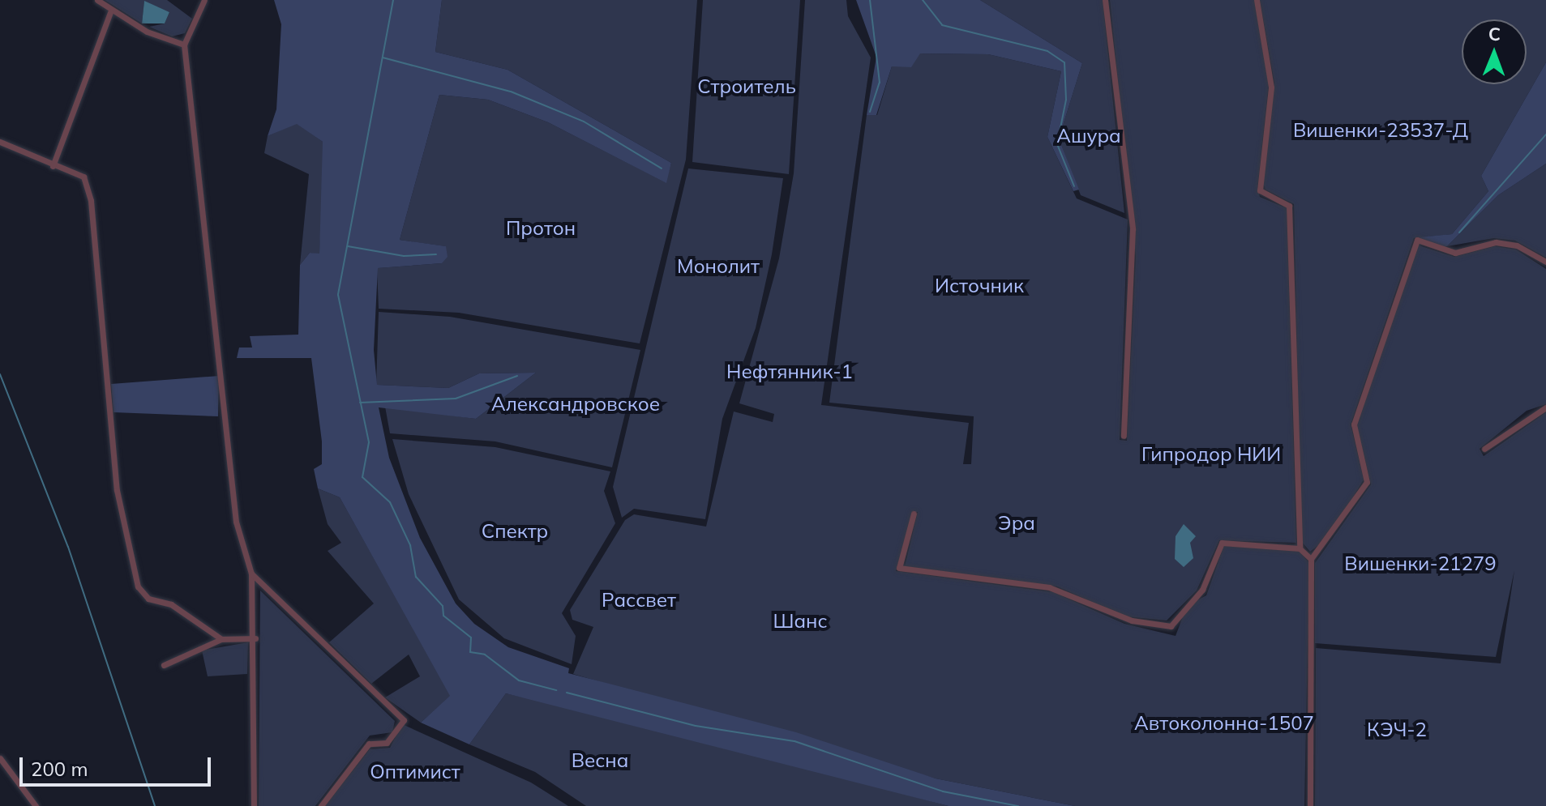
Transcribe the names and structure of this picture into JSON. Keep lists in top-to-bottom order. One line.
{"parks":["Строитель","Вишенки-23537-Д","Ашура","Протон","Монолит","Источник","Нефтянник-1","Александровское","Гипродор НИИ","Эра","Спектр","Вишенки-21279","Рассвет","Шанс","Автоколонна-1507","КЭЧ-2","Весна","Оптимист"],"scale_bar":"200 m","north":"top"}
